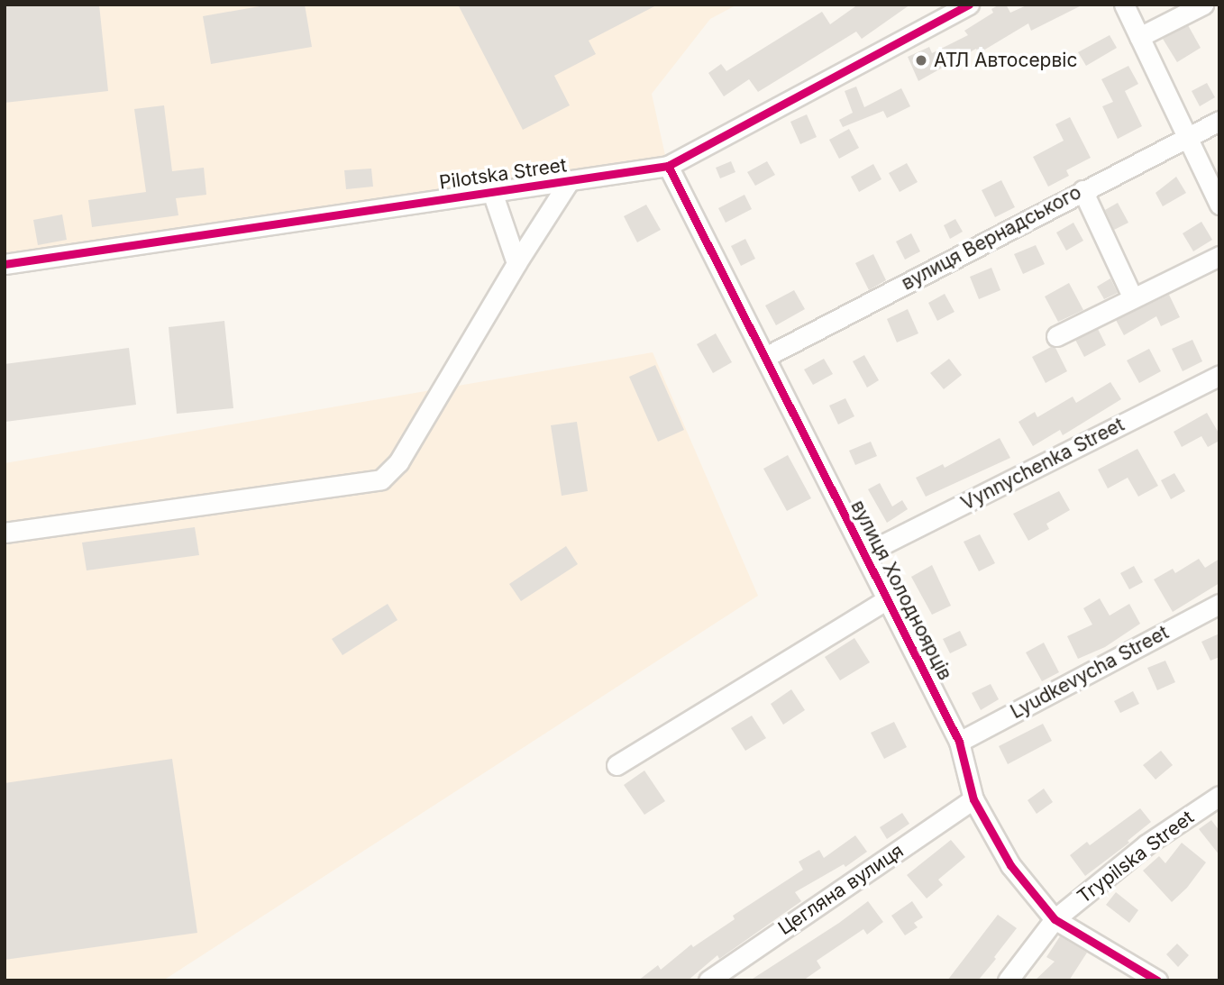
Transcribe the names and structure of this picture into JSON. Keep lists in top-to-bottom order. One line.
{"streets":{"street":["Pilotska Street","вулиця Вернадського","Vynnychenka Street","вулиця Холодноярців","Lyudkevycha Street","Trypilska Street","Цегляна вулиця"]},"crossings":[["Pilotska Street","вулиця Холодноярців"],["вулиця Вернадського","вулиця Холодноярців"],["Vynnychenka Street","вулиця Холодноярців"],["вулиця Холодноярців","Lyudkevycha Street"],["вулиця Холодноярців","Trypilska Street"],["вулиця Холодноярців","Цегляна вулиця"]],"places":["АТЛ Автосервіс"]}
